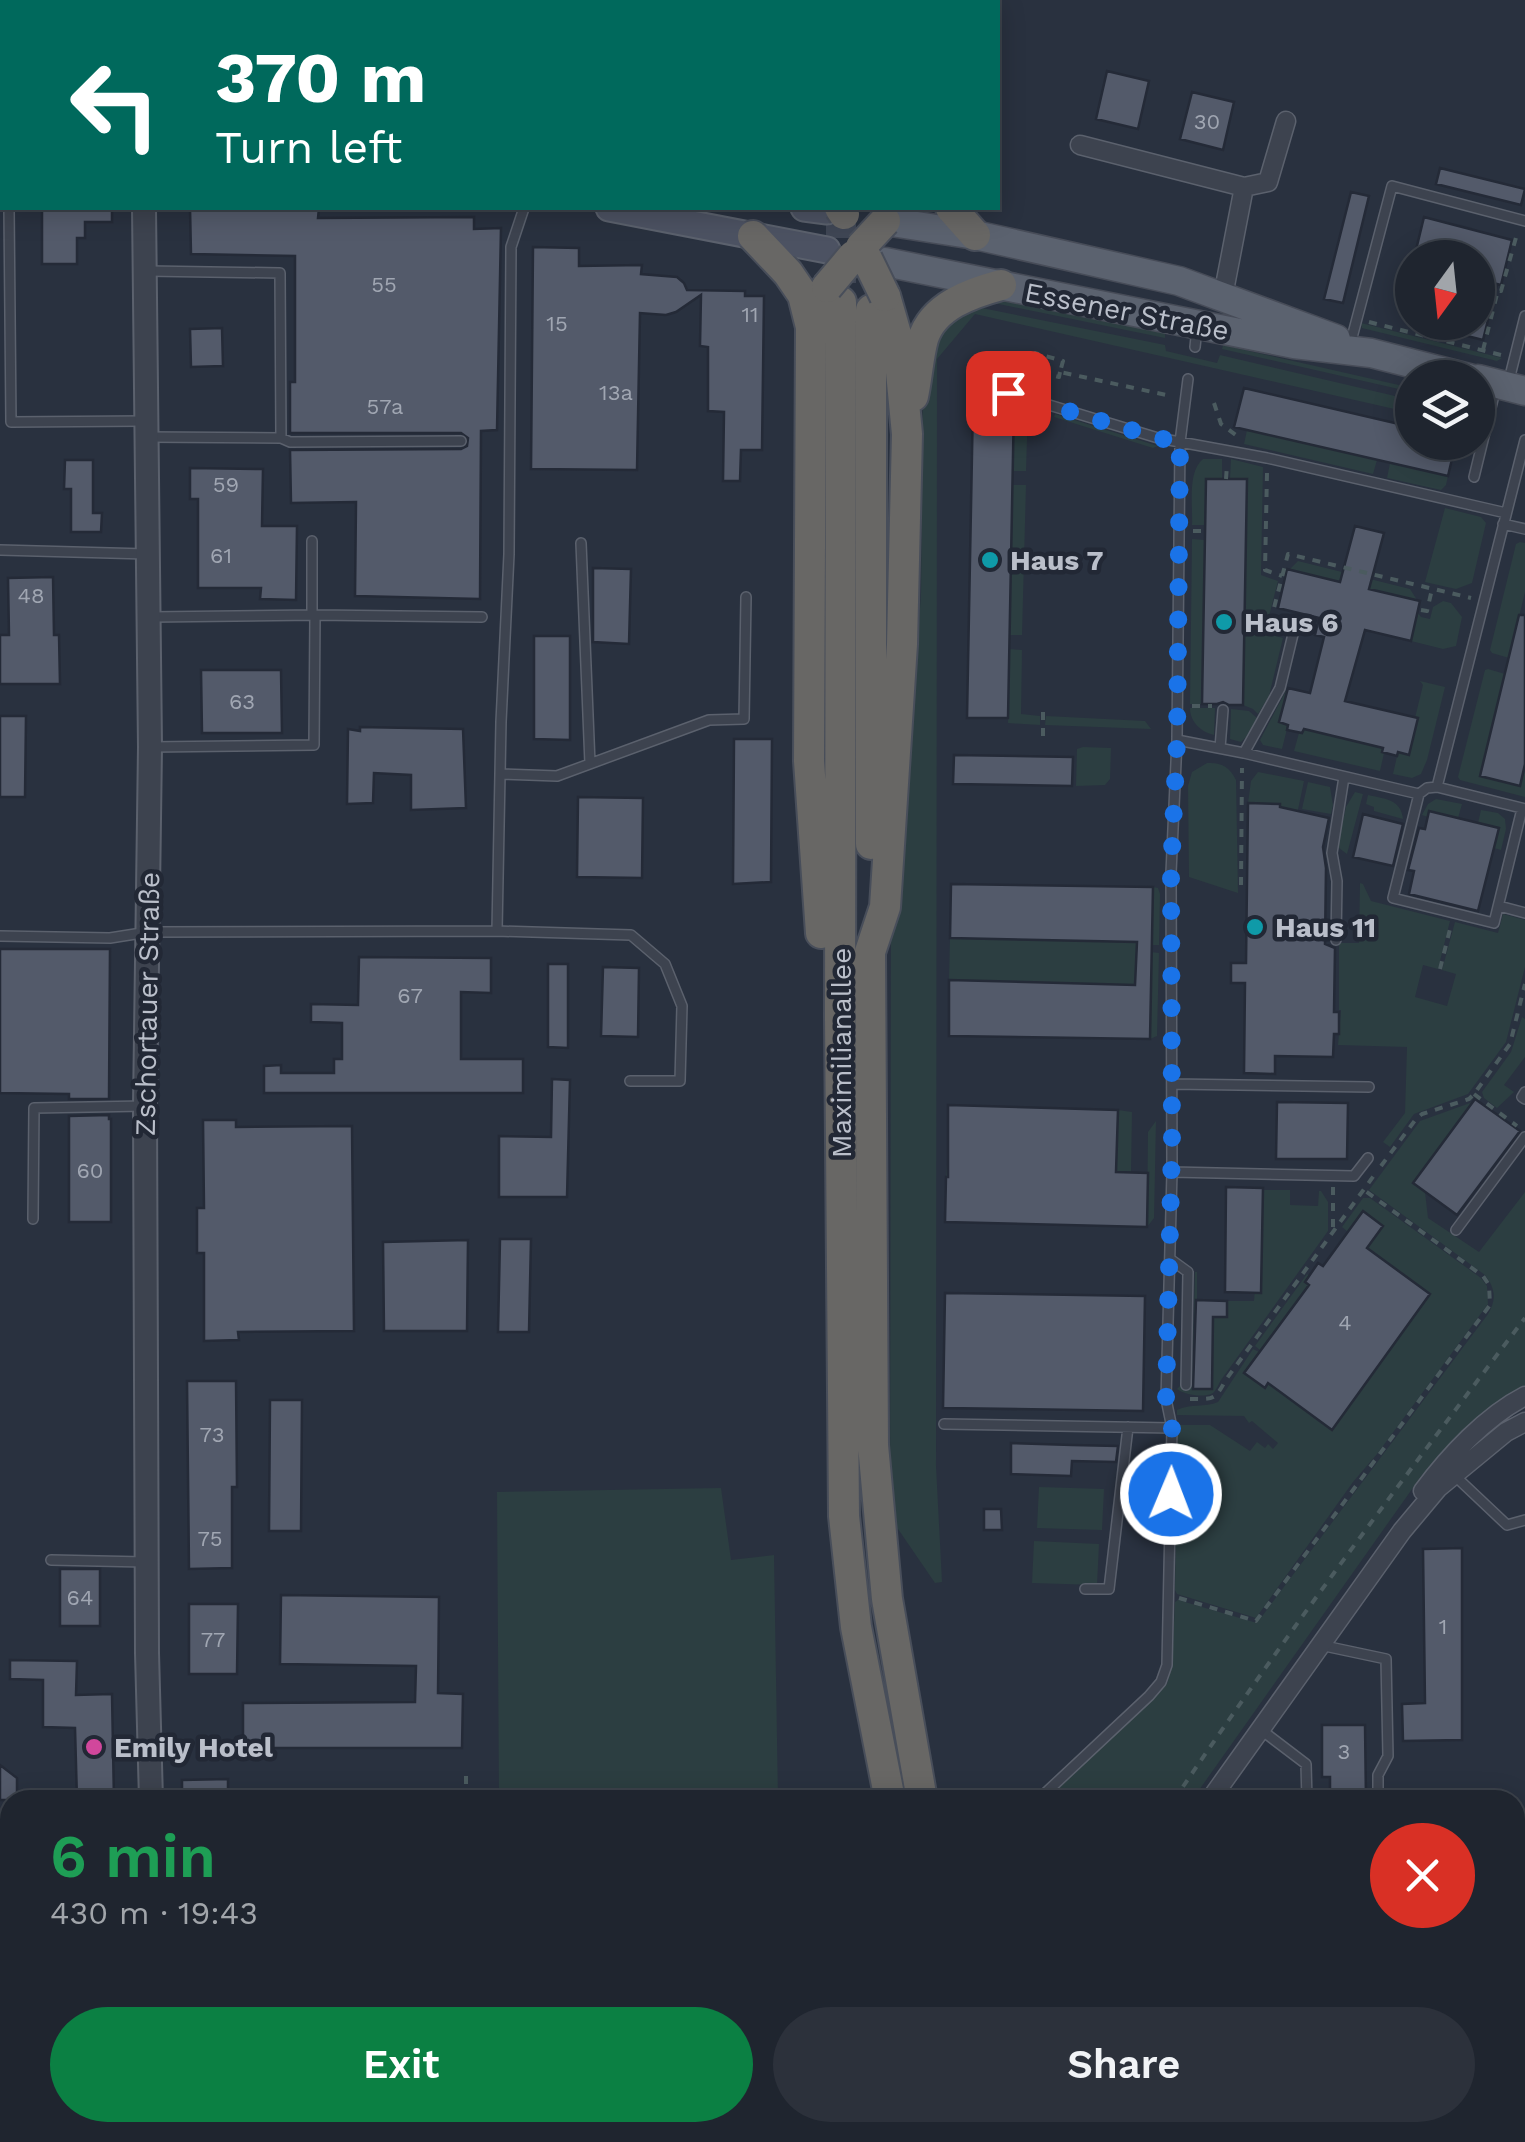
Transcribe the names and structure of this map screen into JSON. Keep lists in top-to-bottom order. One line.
{"streets":{"highway":["Maximilianallee"],"main road":["Essener Straße"],"street":["Zschortauer Straße"]},"places":["Haus 7","Haus 6","Haus 11","Emily Hotel"],"house_numbers":["30","55","11","15","13a","57a","59","61","48","63","67","60","4","73","75","64","1","77","3"],"north":"bottom","page":{"turn":["370 m","Turn left"],"heading":["6 min","430 m · 19:43"],"buttons":["Exit","Share"]}}
